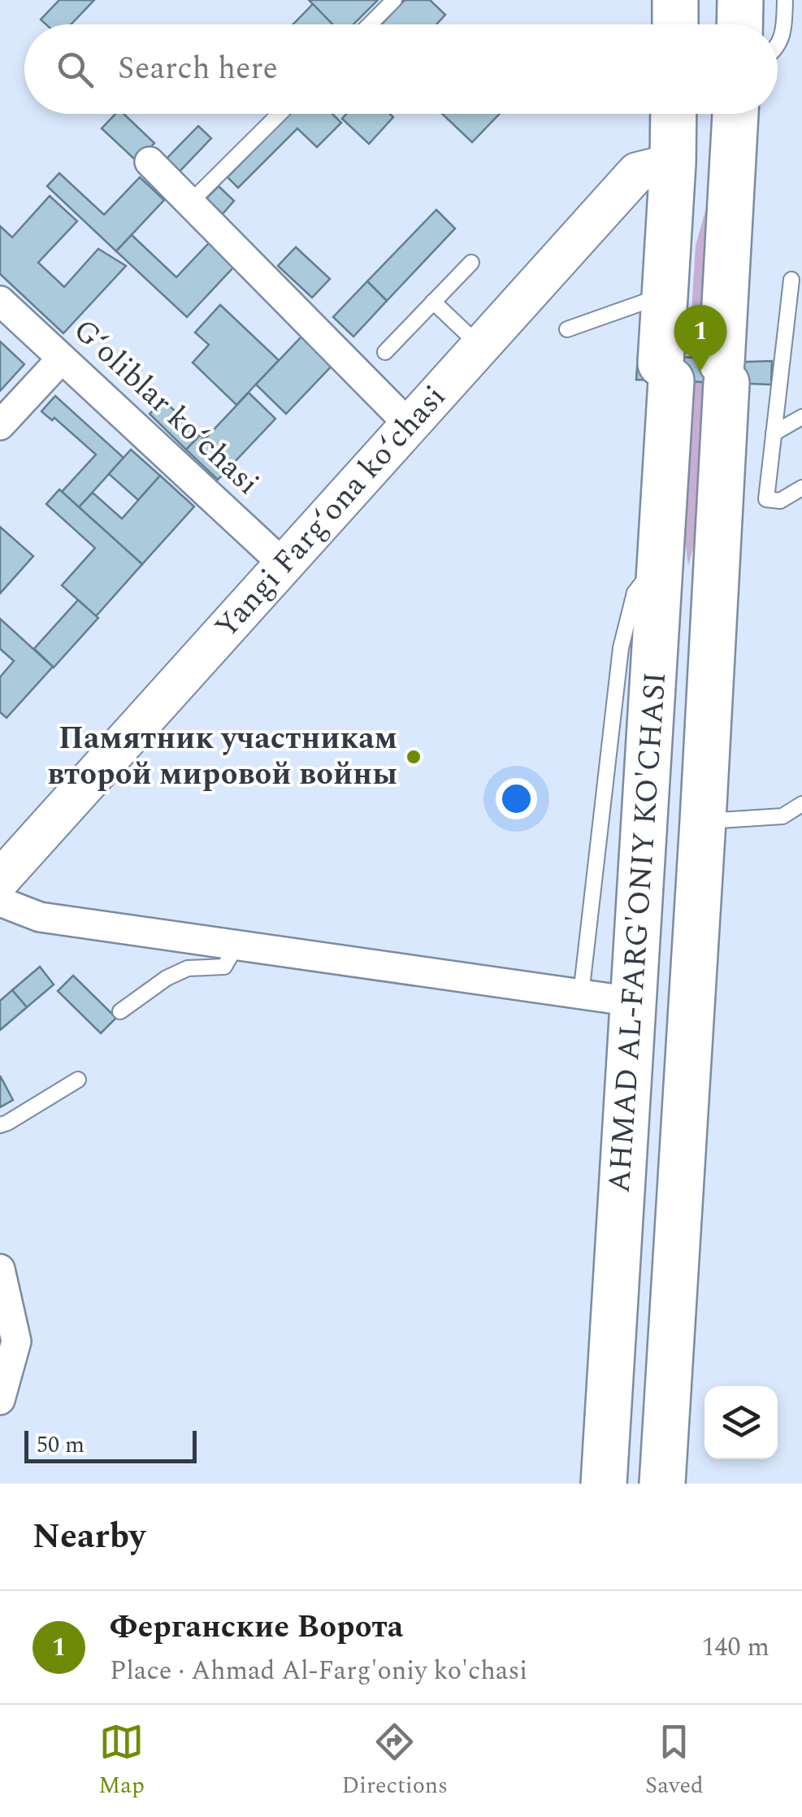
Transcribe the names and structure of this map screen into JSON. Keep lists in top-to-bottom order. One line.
{"streets":{"highway":["AHMAD AL-FARG'ONIY KO'CHASI"],"main road":["Yangi Fargʻona koʻchasi"],"street":["Gʻoliblar koʻchasi"]},"crossings":[["Gʻoliblar koʻchasi","Yangi Fargʻona koʻchasi"],["Yangi Fargʻona koʻchasi","AHMAD AL-FARG'ONIY KO'CHASI"]],"places":["Памятник участникам второй мировой войны"],"scale_bar":"50 m","page":{"search":"Search here","pins":"1","scale":"50 m","heading":"Nearby","list":[{"mark":"1","name":"Ферганские Ворота","note":"Place · Ahmad Al-Farg'oniy ko'chasi","value":"140 m"}],"nav":["Map","Directions","Saved"]}}
